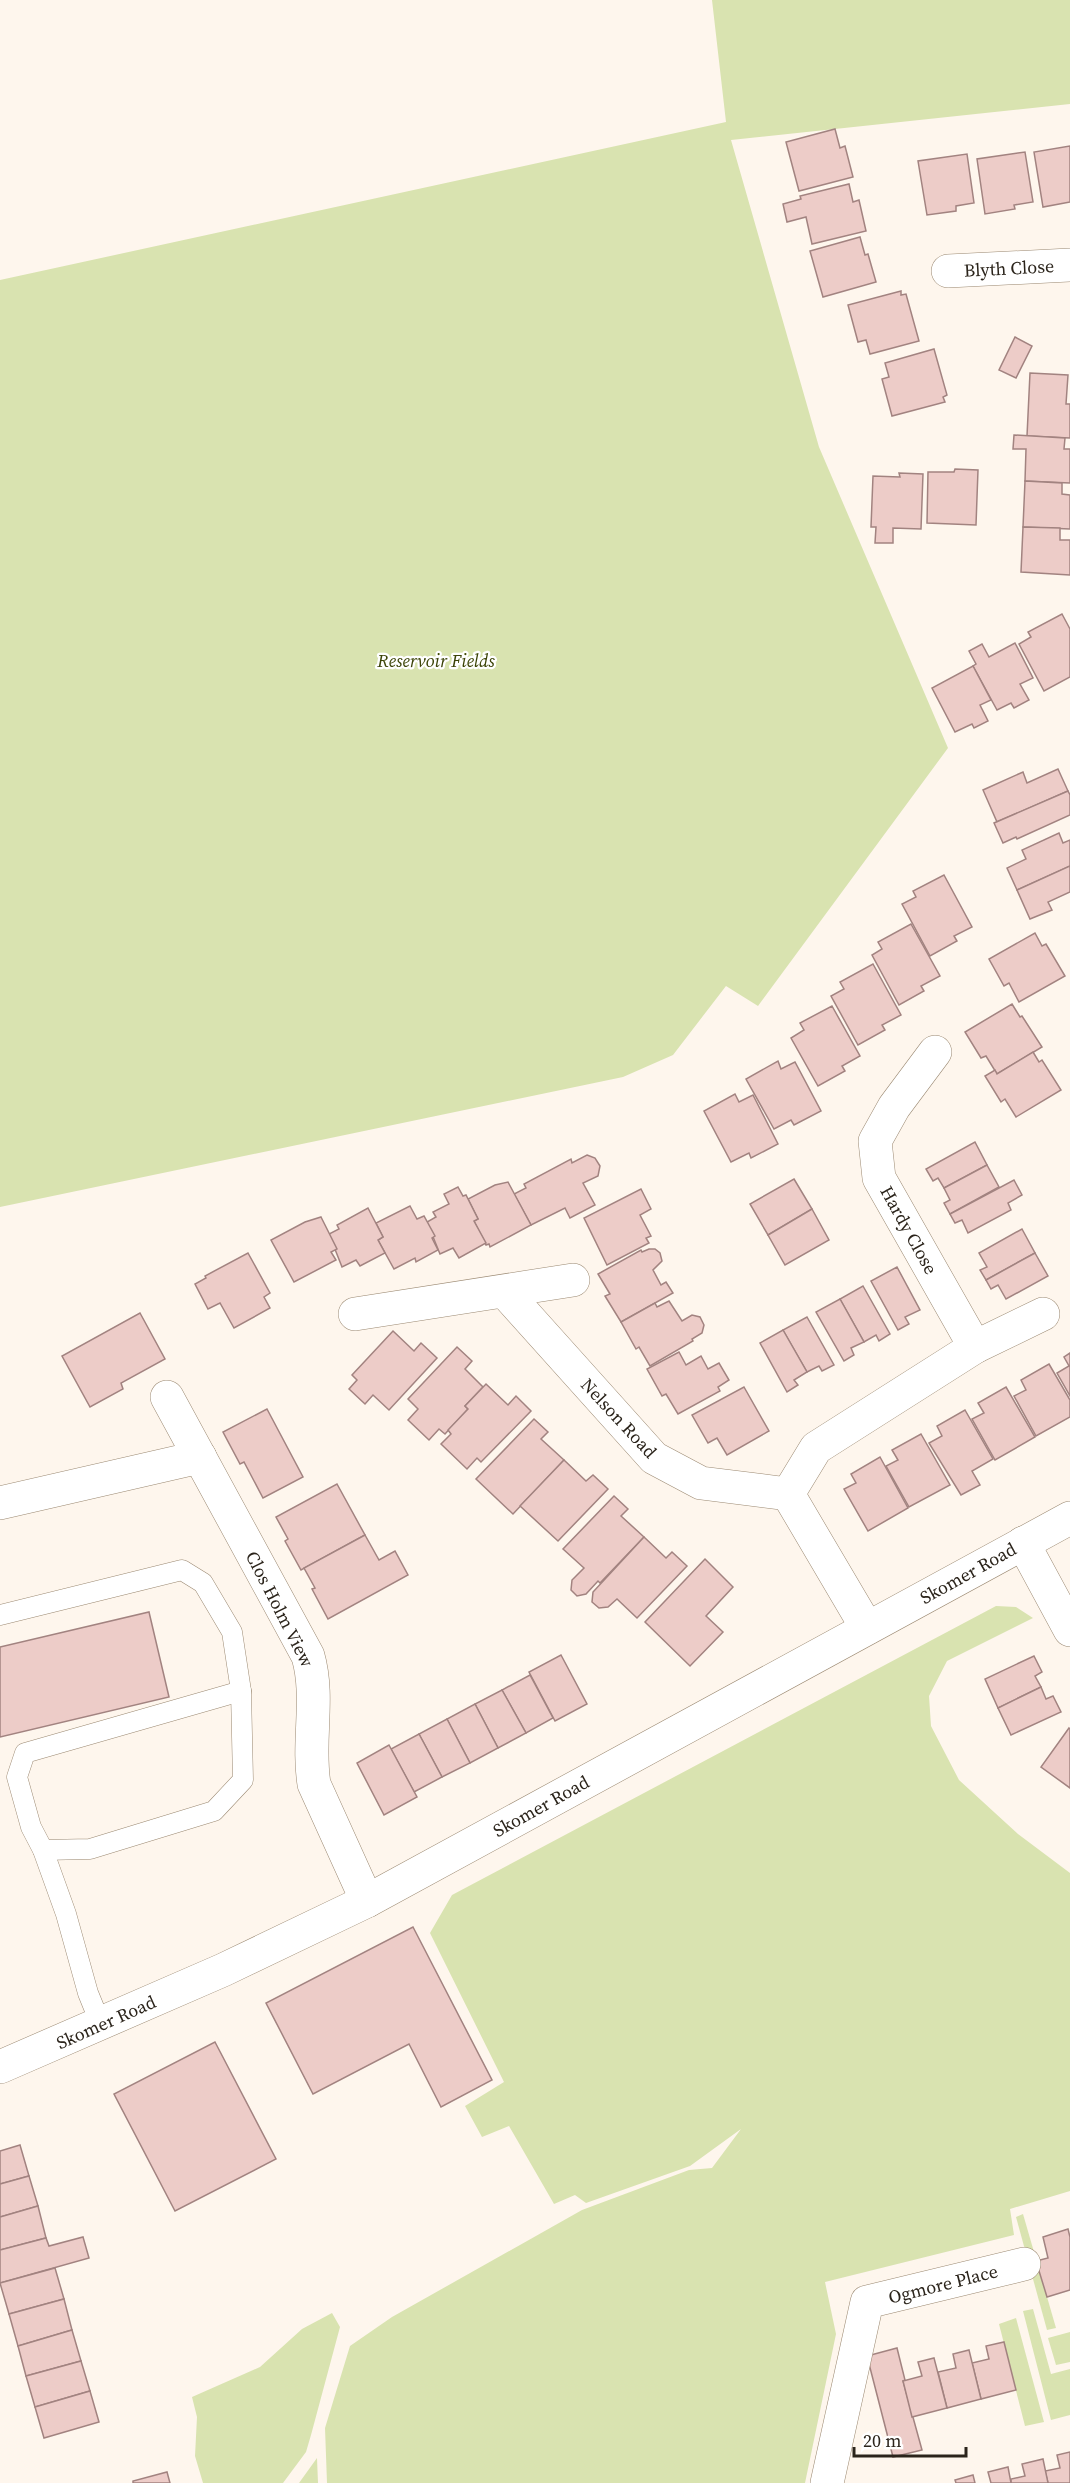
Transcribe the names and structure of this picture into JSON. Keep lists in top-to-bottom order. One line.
{"streets":{"street":["Blyth Close","Hardy Close","Nelson Road","Skomer Road","Clos Holm View","Ogmore Place"]},"crossings":[["Skomer Road","Clos Holm View"]],"parks":["Reservoir Fields"],"scale_bar":"20 m"}
